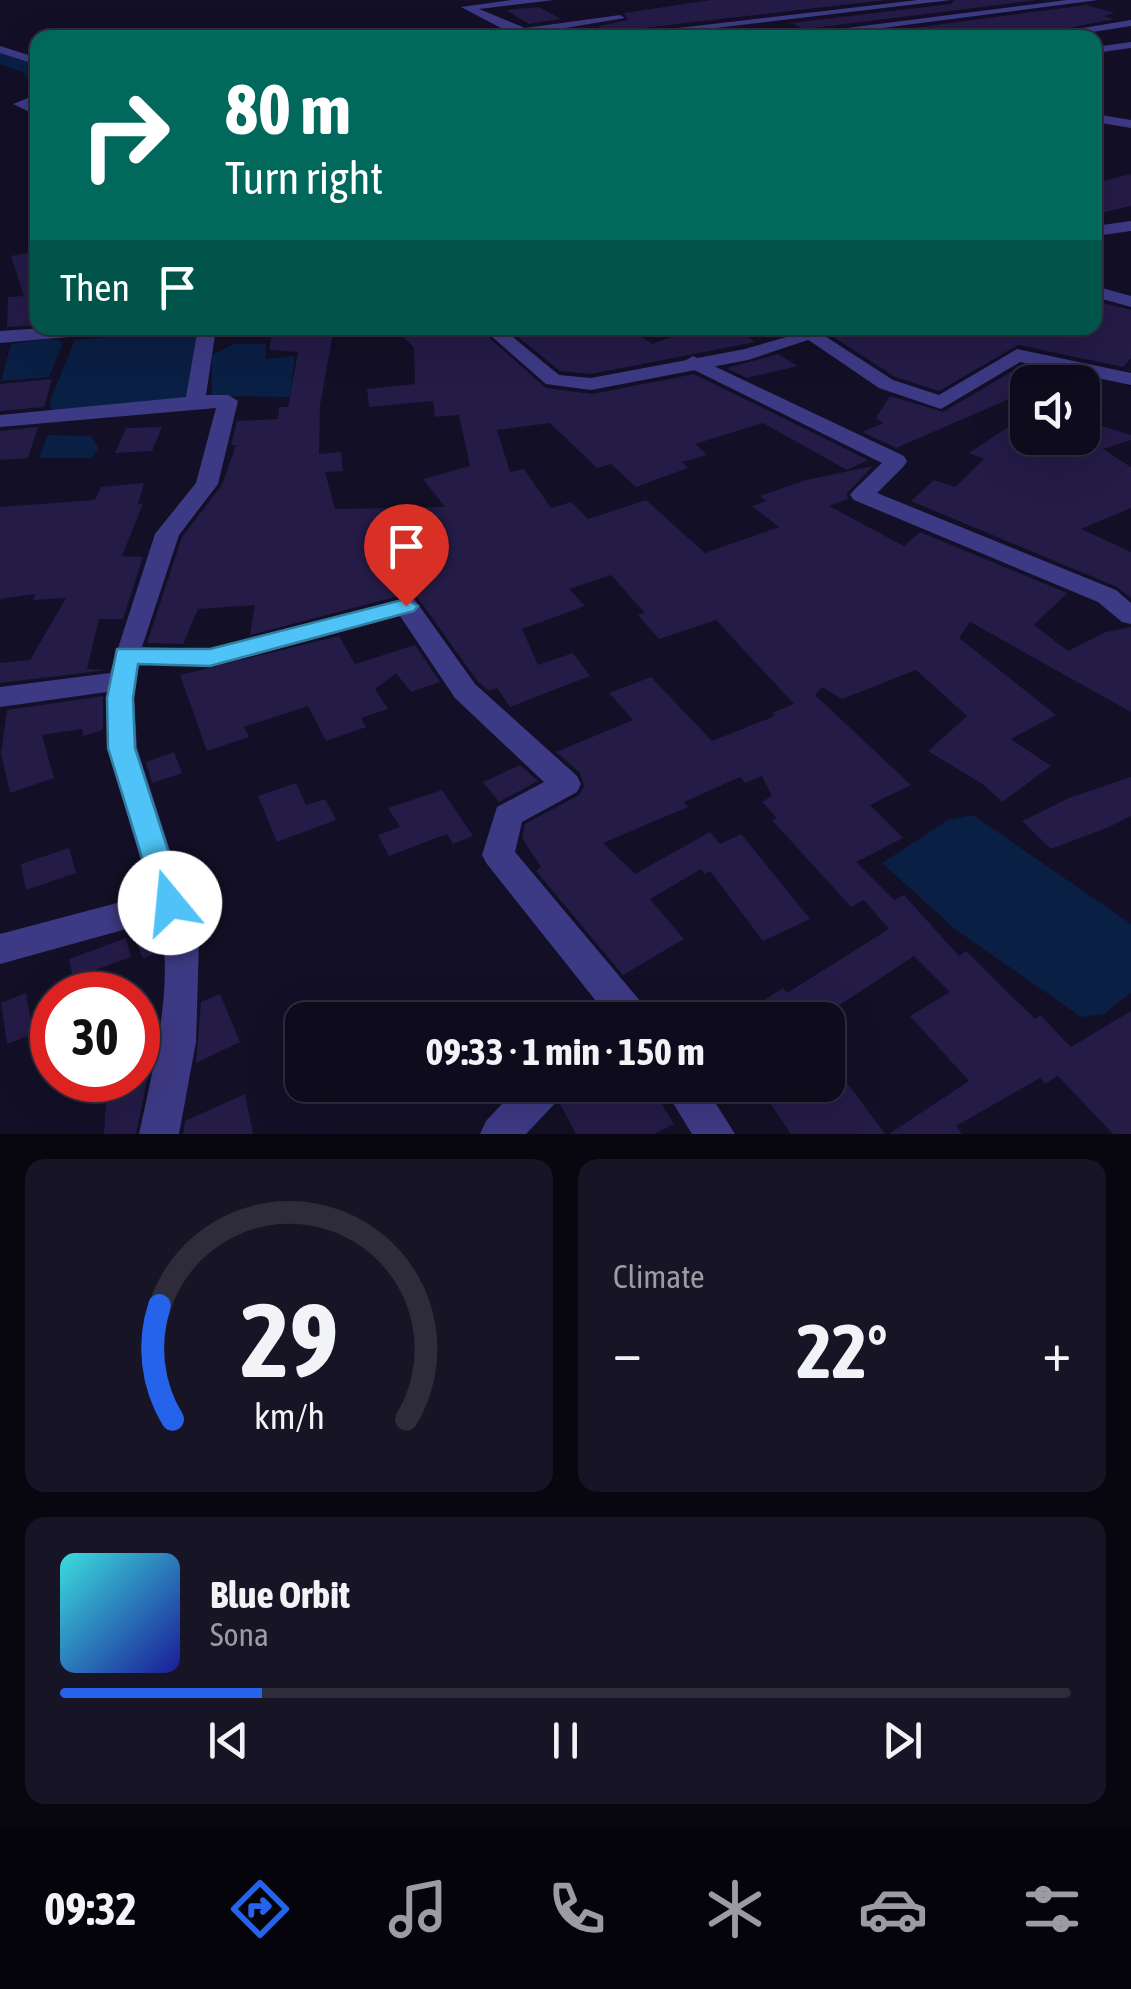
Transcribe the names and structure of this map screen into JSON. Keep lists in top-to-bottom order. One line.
{"page":{"turn":["80 m","Turn right"],"then":"Then","limit":"30","trip":"09:33 · 1 min · 150 m","tile":"Climate","heat":["−","22°","+"],"song":["Blue Orbit","Sona"],"tabs":"09:32","gauge":["29","km/h"]}}
